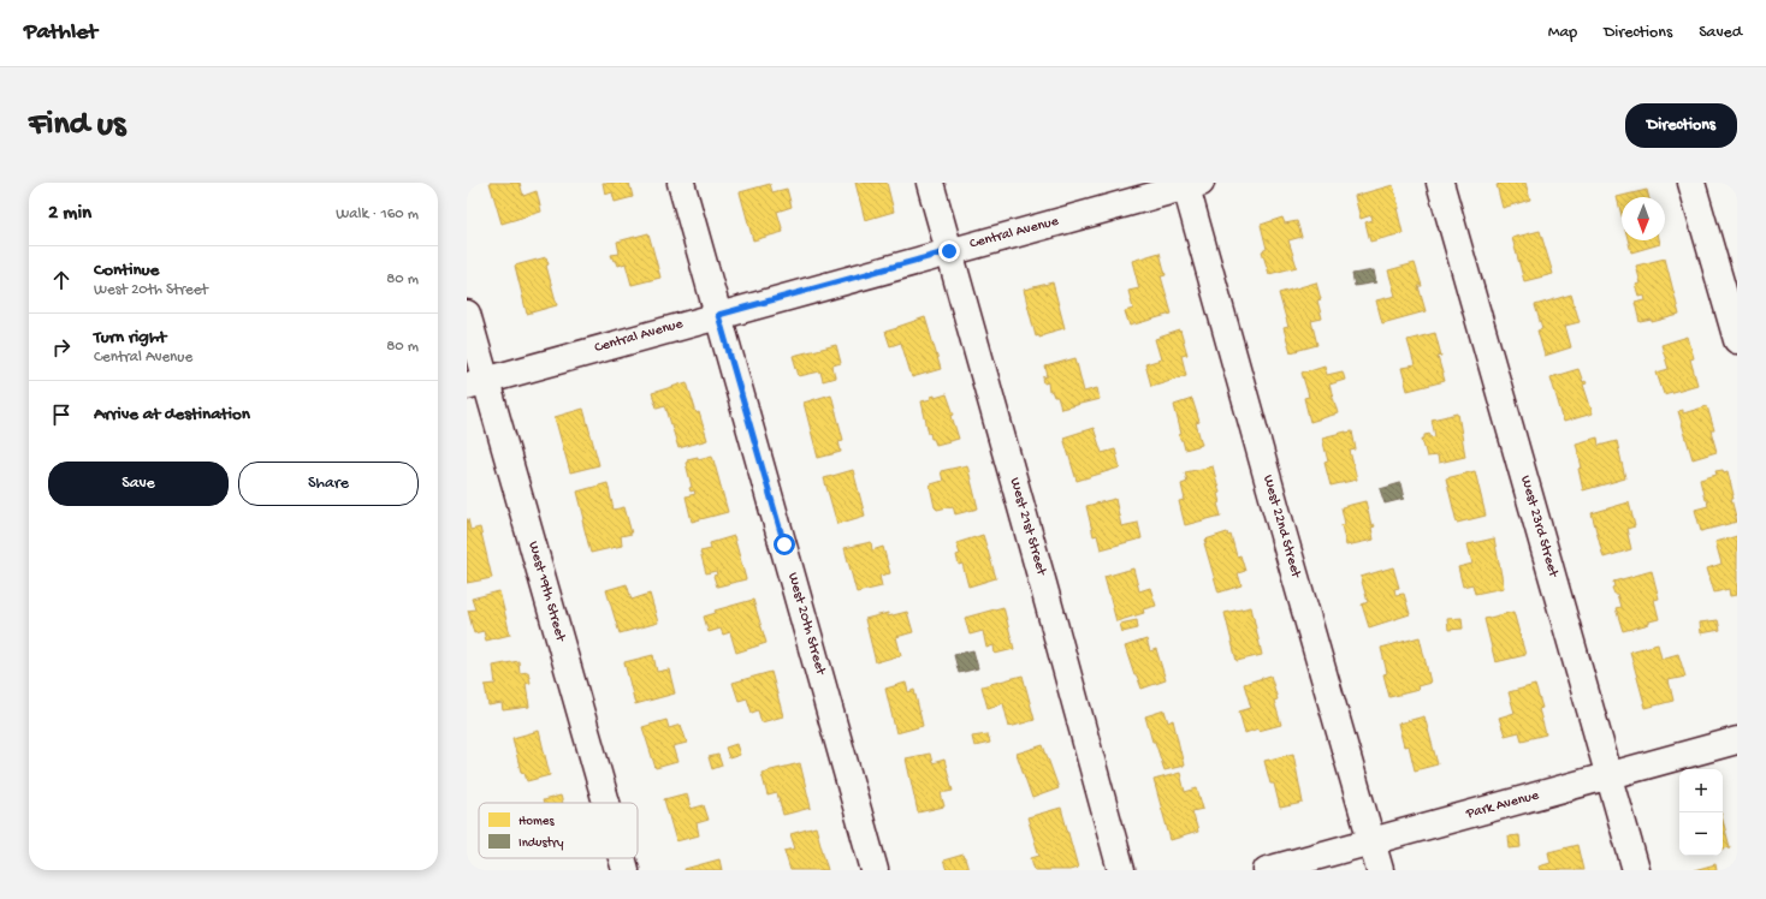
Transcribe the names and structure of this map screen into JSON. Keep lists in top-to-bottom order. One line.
{"streets":{"street":["Central Avenue","West 21st Street","West 22nd Street","West 23rd Street","West 19th Street","West 20th Street","Park Avenue"]},"crossings":[["Central Avenue","West 21st Street"],["Central Avenue","West 22nd Street"],["Central Avenue","West 19th Street"],["Central Avenue","West 20th Street"],["West 22nd Street","Park Avenue"],["West 23rd Street","Park Avenue"]],"legend":["Homes","Industry"],"north":"bottom","page":{"header":"Pathlet","nav":["Map","Directions","Saved"],"buttons":["Directions",["Save","Share"]],"title":"Find us","heading":["2 min","Walk · 160 m"],"list":[["Continue","West 20th Street","80 m"],["Turn right","Central Avenue","80 m"],"Arrive at destination"],"map_buttons":["+","−"]}}
